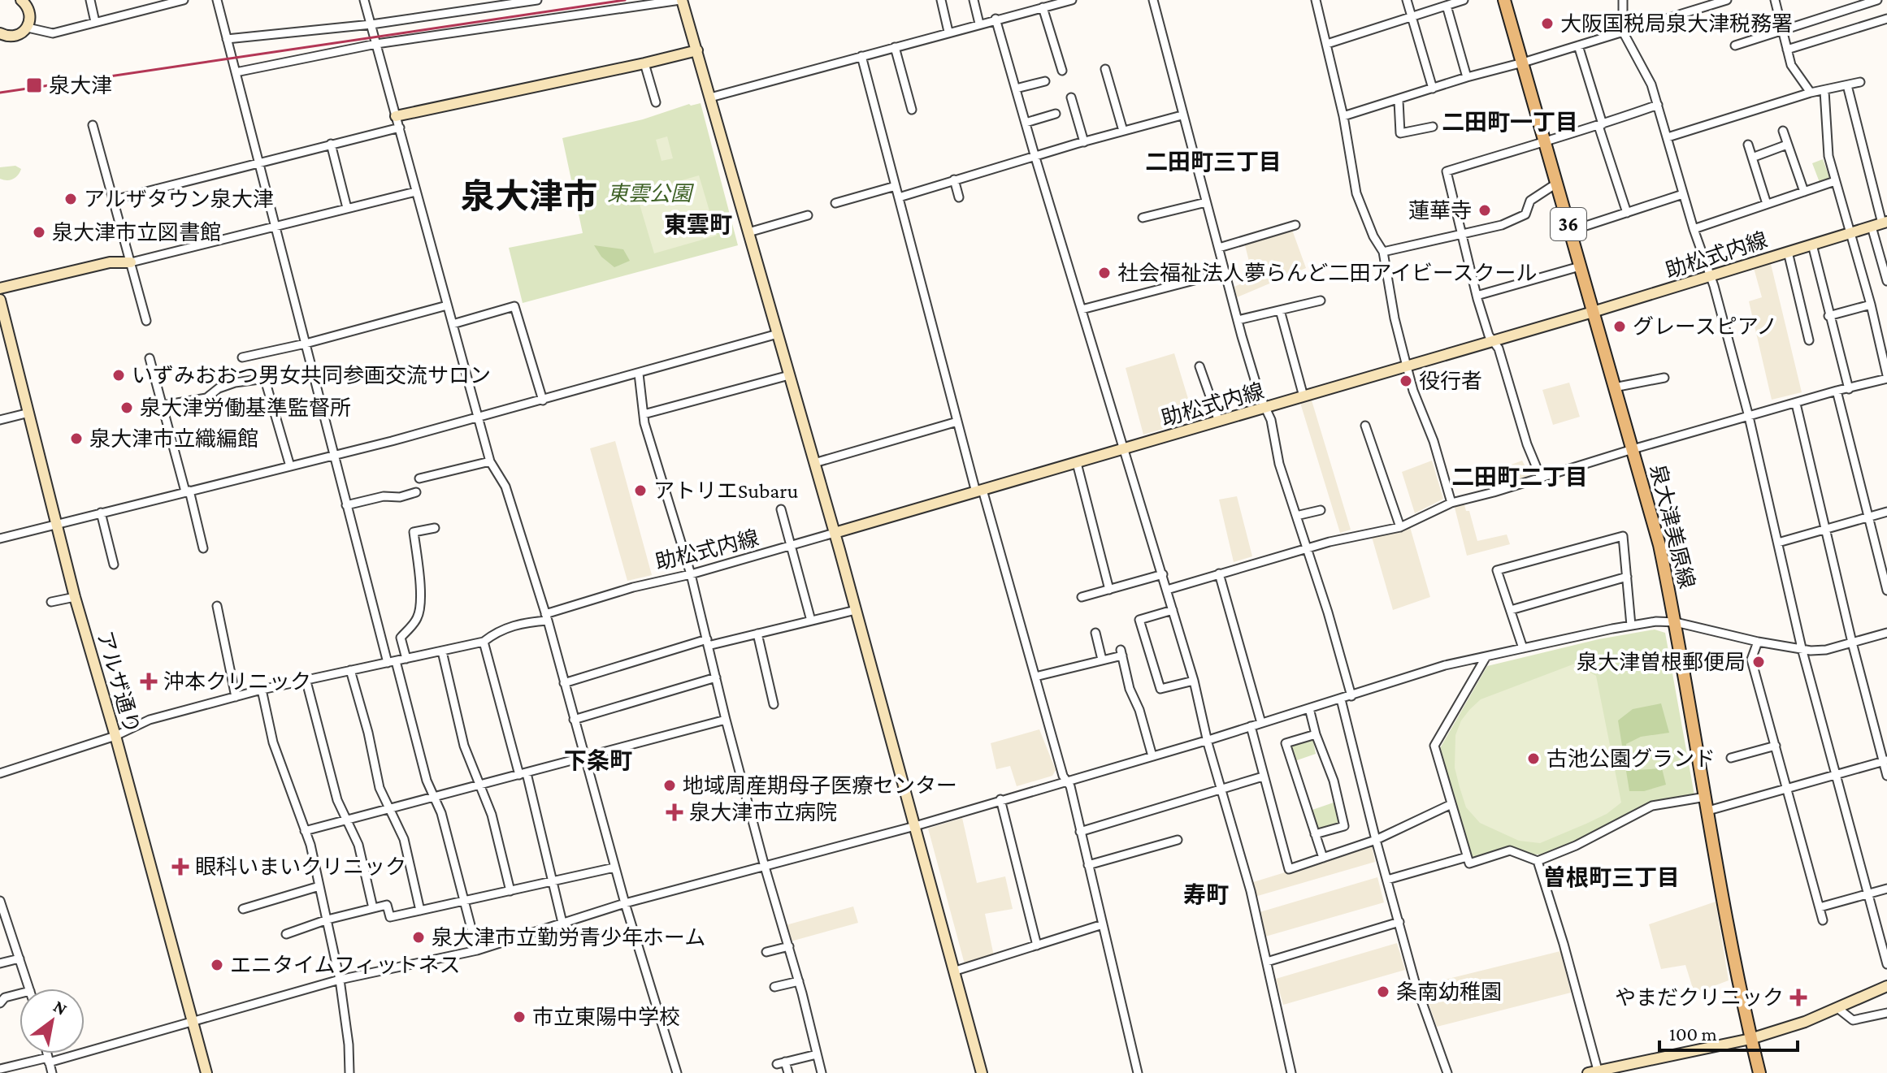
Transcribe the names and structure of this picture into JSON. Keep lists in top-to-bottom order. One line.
{"streets":{"main road":["36","泉大津美原線"],"street":["助松式内線","アルザ通り"]},"crossings":[["助松式内線","泉大津美原線"],["助松式内線","アルザ通り"]],"districts":["二田町一丁目","二田町三丁目","泉大津市","東雲町","二田町二丁目","下条町","曽根町三丁目","寿町"],"parks":["東雲公園"],"places":{"other":["大阪国税局泉大津税務署","アルザタウン泉大津","蓮華寺","泉大津市立図書館","社会福祉法人夢らんど二田アイビースクール","グレースピアノ","いずみおおつ男女共同参画交流サロン","役行者","泉大津労働基準監督所","泉大津市立織編館","アトリエSubaru","泉大津曽根郵便局","古池公園グランド","地域周産期母子医療センター","泉大津市立勤労青少年ホーム","エニタイムフィットネス","条南幼稚園","市立東陽中学校"],"transit":["泉大津"],"health":["沖本クリニック","泉大津市立病院","眼科いまいクリニック","やまだクリニック"]},"scale_bar":"100 m","north":"top right"}
